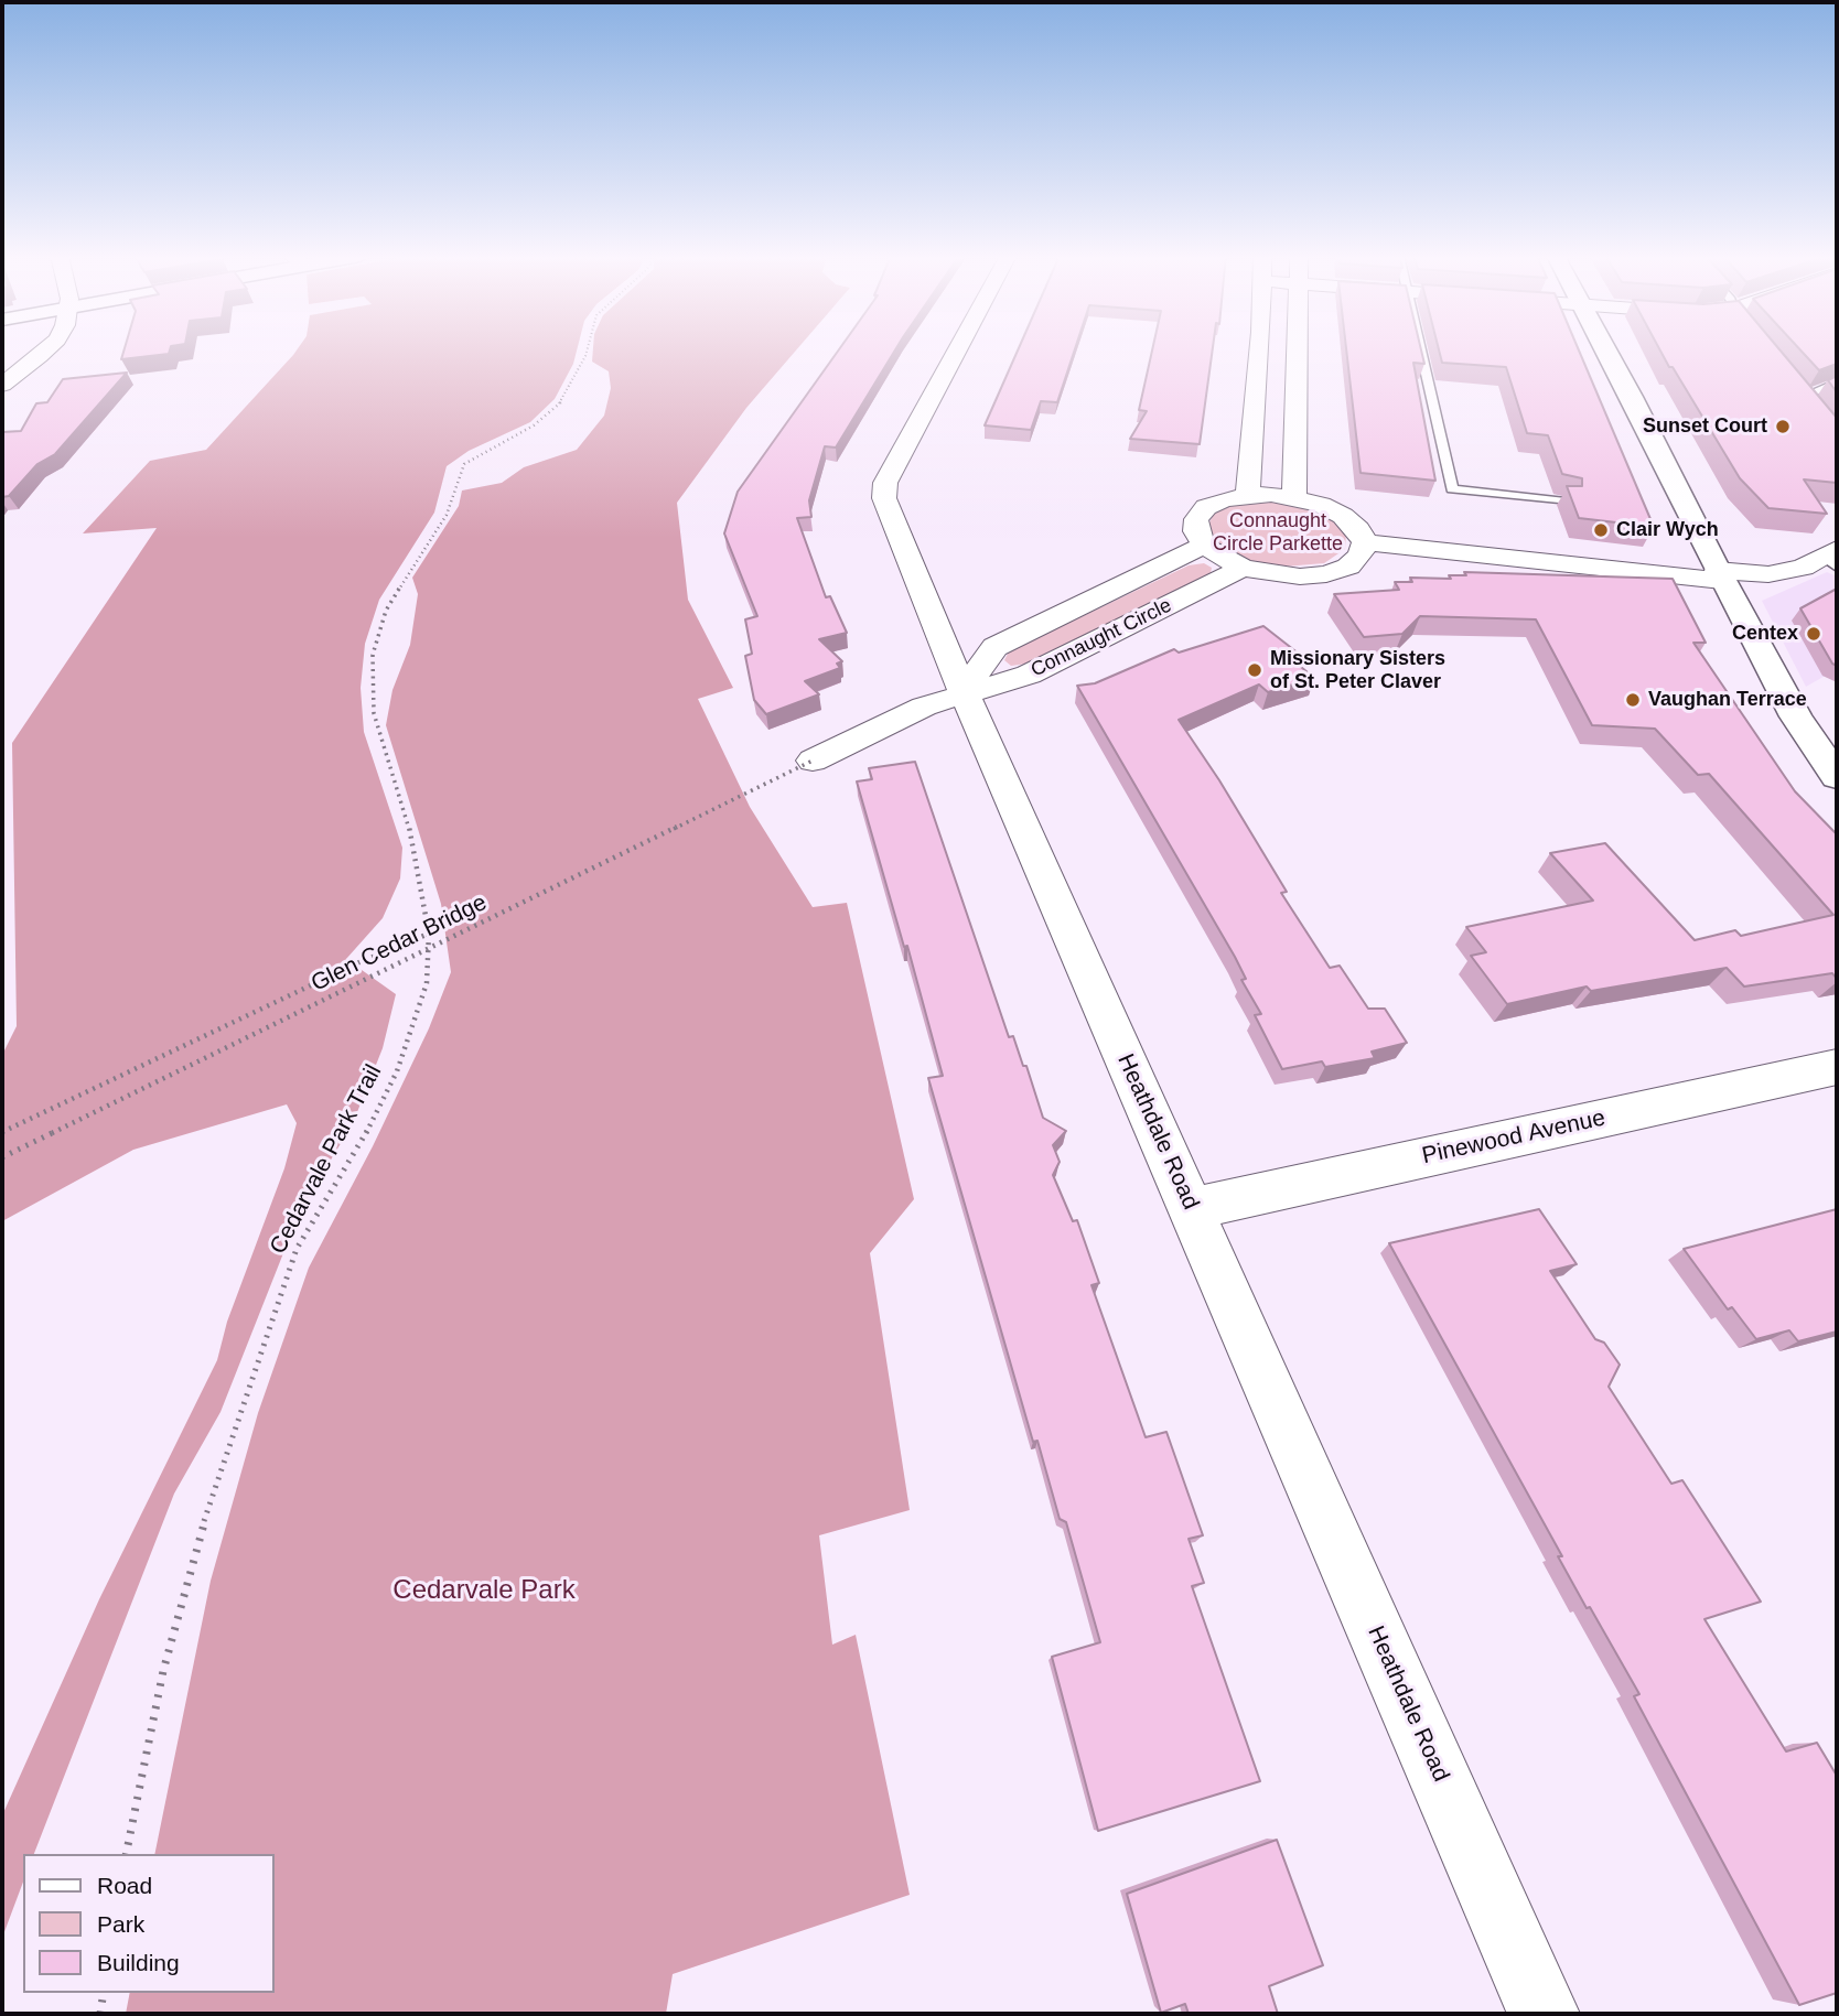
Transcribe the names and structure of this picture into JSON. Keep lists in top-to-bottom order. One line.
{"streets":{"street":["Connaught Circle","Heathdale Road","Pinewood Avenue"],"path":["Glen Cedar Bridge","Cedarvale Park Trail"]},"crossings":[["Connaught Circle","Heathdale Road"],["Heathdale Road","Pinewood Avenue"]],"parks":["Connaught Circle Parkette","Cedarvale Park"],"places":["Sunset Court","Clair Wych","Centex","Missionary Sisters of St. Peter Claver","Vaughan Terrace"],"legend":["Road","Park","Building"]}
